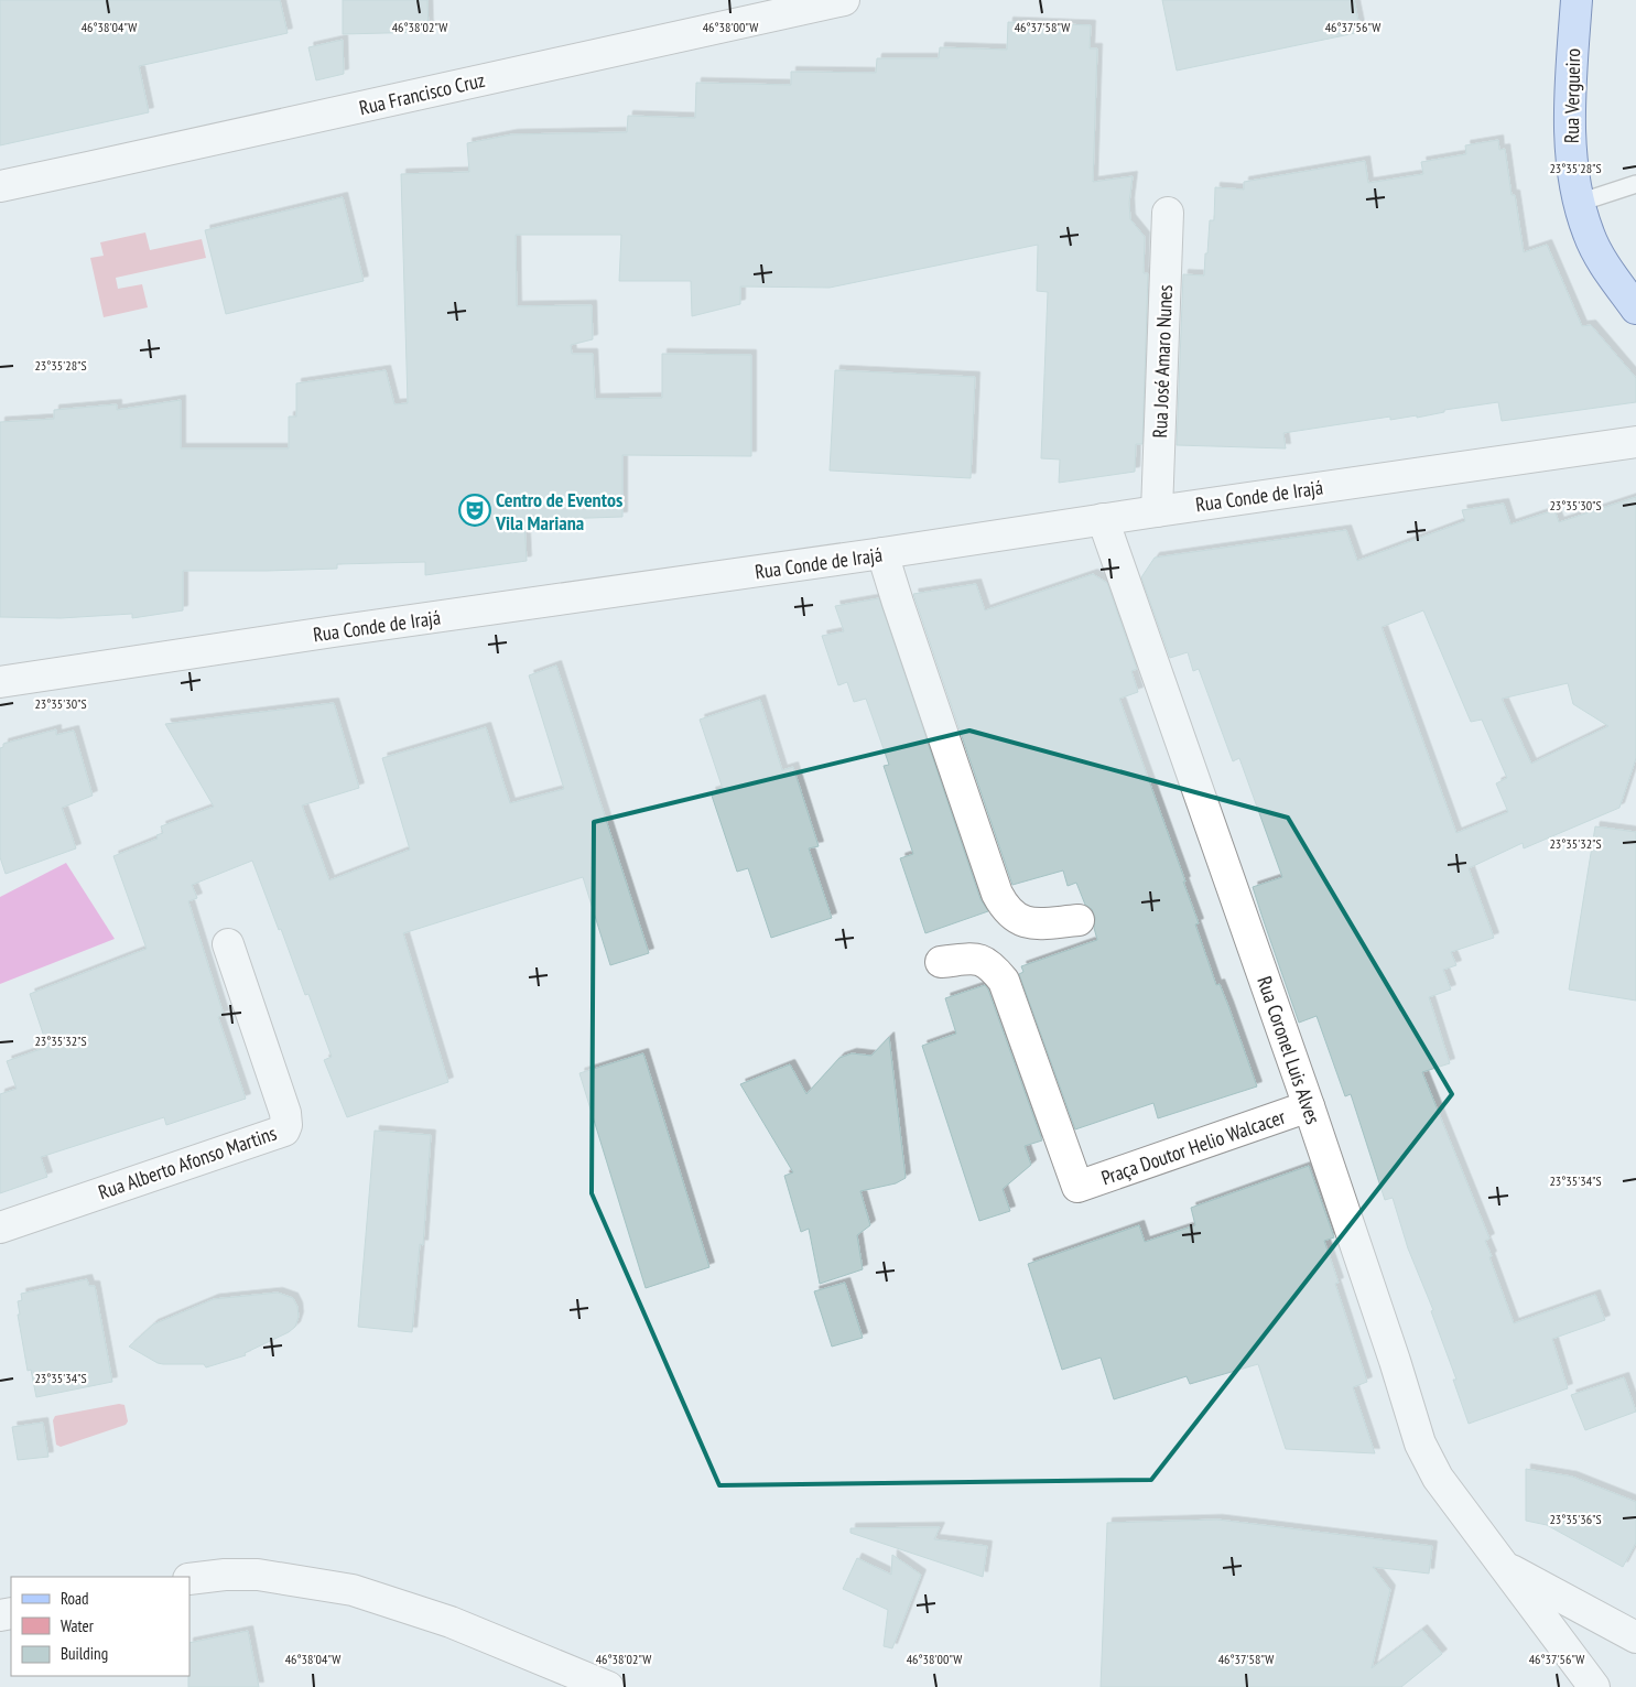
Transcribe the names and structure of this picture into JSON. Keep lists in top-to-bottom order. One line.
{"streets":{"main road":["Rua Vergueiro"],"street":["Rua Francisco Cruz","Rua José Amaro Nunes","Rua Conde de Irajá","Rua Coronel Luis Alves","Praça Doutor Helio Walcacer","Rua Alberto Afonso Martins"]},"crossings":[["Rua José Amaro Nunes","Rua Conde de Irajá"],["Rua Conde de Irajá","Rua Coronel Luis Alves"],["Rua Coronel Luis Alves","Praça Doutor Helio Walcacer"]],"places":{"theatre":["Centro de Eventos Vila Mariana"]},"legend":["Road","Water","Building"],"coordinates":["46°38'04\"W","46°38'02\"W","46°38'00\"W","46°37'58\"W","46°37'56\"W","23°35'28\"S","23°35'30\"S","23°35'32\"S","23°35'34\"S","23°35'36\"S"]}
